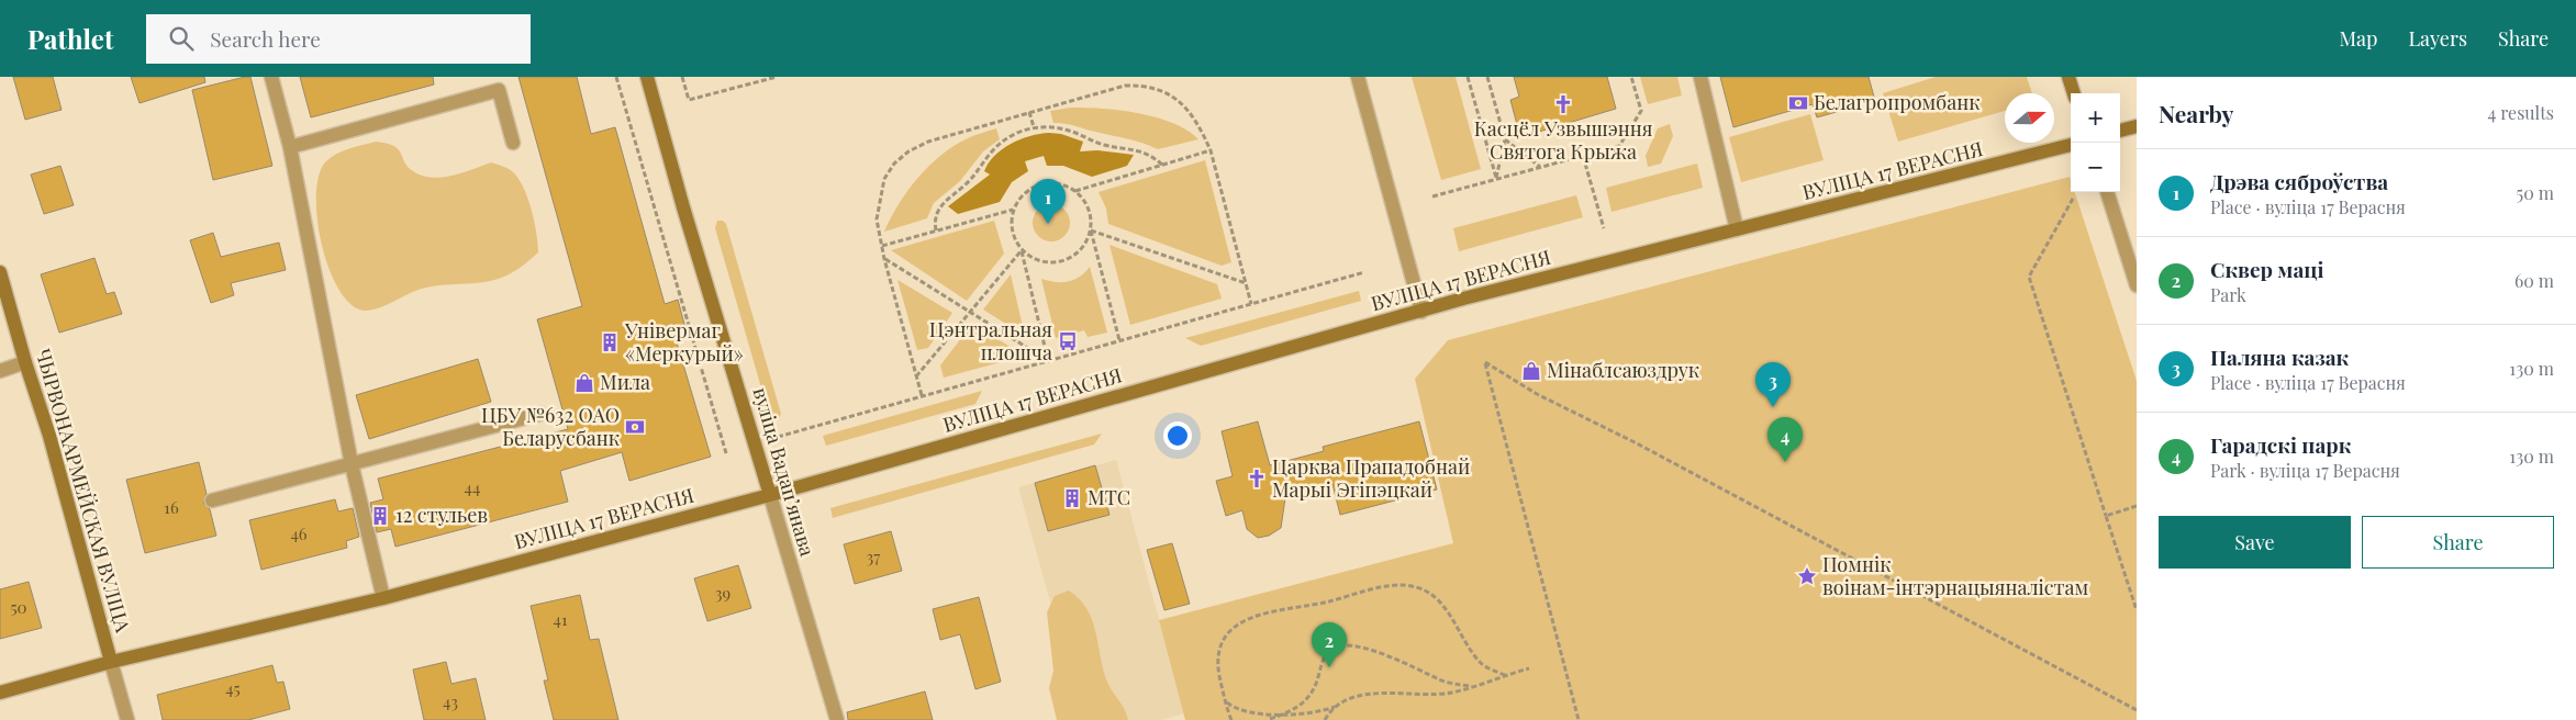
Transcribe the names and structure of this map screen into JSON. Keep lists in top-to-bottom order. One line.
{"streets":{"street":["ВУЛІЦА 17 ВЕРАСНЯ","вуліца Вадапʼянава","ЧЫРВОНААРМЕЙСКАЯ ВУЛІЦА"]},"crossings":[["ВУЛІЦА 17 ВЕРАСНЯ","вуліца Вадапʼянава"],["ВУЛІЦА 17 ВЕРАСНЯ","ЧЫРВОНААРМЕЙСКАЯ ВУЛІЦА"]],"places":{"bank":["Белагропромбанк","ЦБУ №632 ОАО Беларусбанк"],"church":["Касцёл Узвышэння Святога Крыжа","Царква Прападобнай Марыі Эгіпэцкай"],"bus stop":["Цэнтральная плошча"],"building":["Універмаг «Меркурый»","МТС","12 стульев"],"shop":["Мінаблсаюздрук","Мила"],"place":["Помнік воінам-інтэрнацыяналістам"]},"house_numbers":["44","16","46","37","39","50","41","45","43"],"north":"right","page":{"header":"Pathlet","search":"Search here","nav":["Map","Layers","Share"],"heading":["Nearby","4 results"],"map_buttons":["+","−"],"list":[{"mark":"1","name":"Дрэва сяброўства","note":"Place · вуліца 17 Верасня","value":"50 m"},{"mark":"2","name":"Сквер маці","note":"Park","value":"60 m"},{"mark":"3","name":"Паляна казак","note":"Place · вуліца 17 Верасня","value":"130 m"},{"mark":"4","name":"Гарадскі парк","note":"Park · вуліца 17 Верасня","value":"130 m"}],"pins":["1","3","4","2"],"buttons":["Save","Share"]}}
